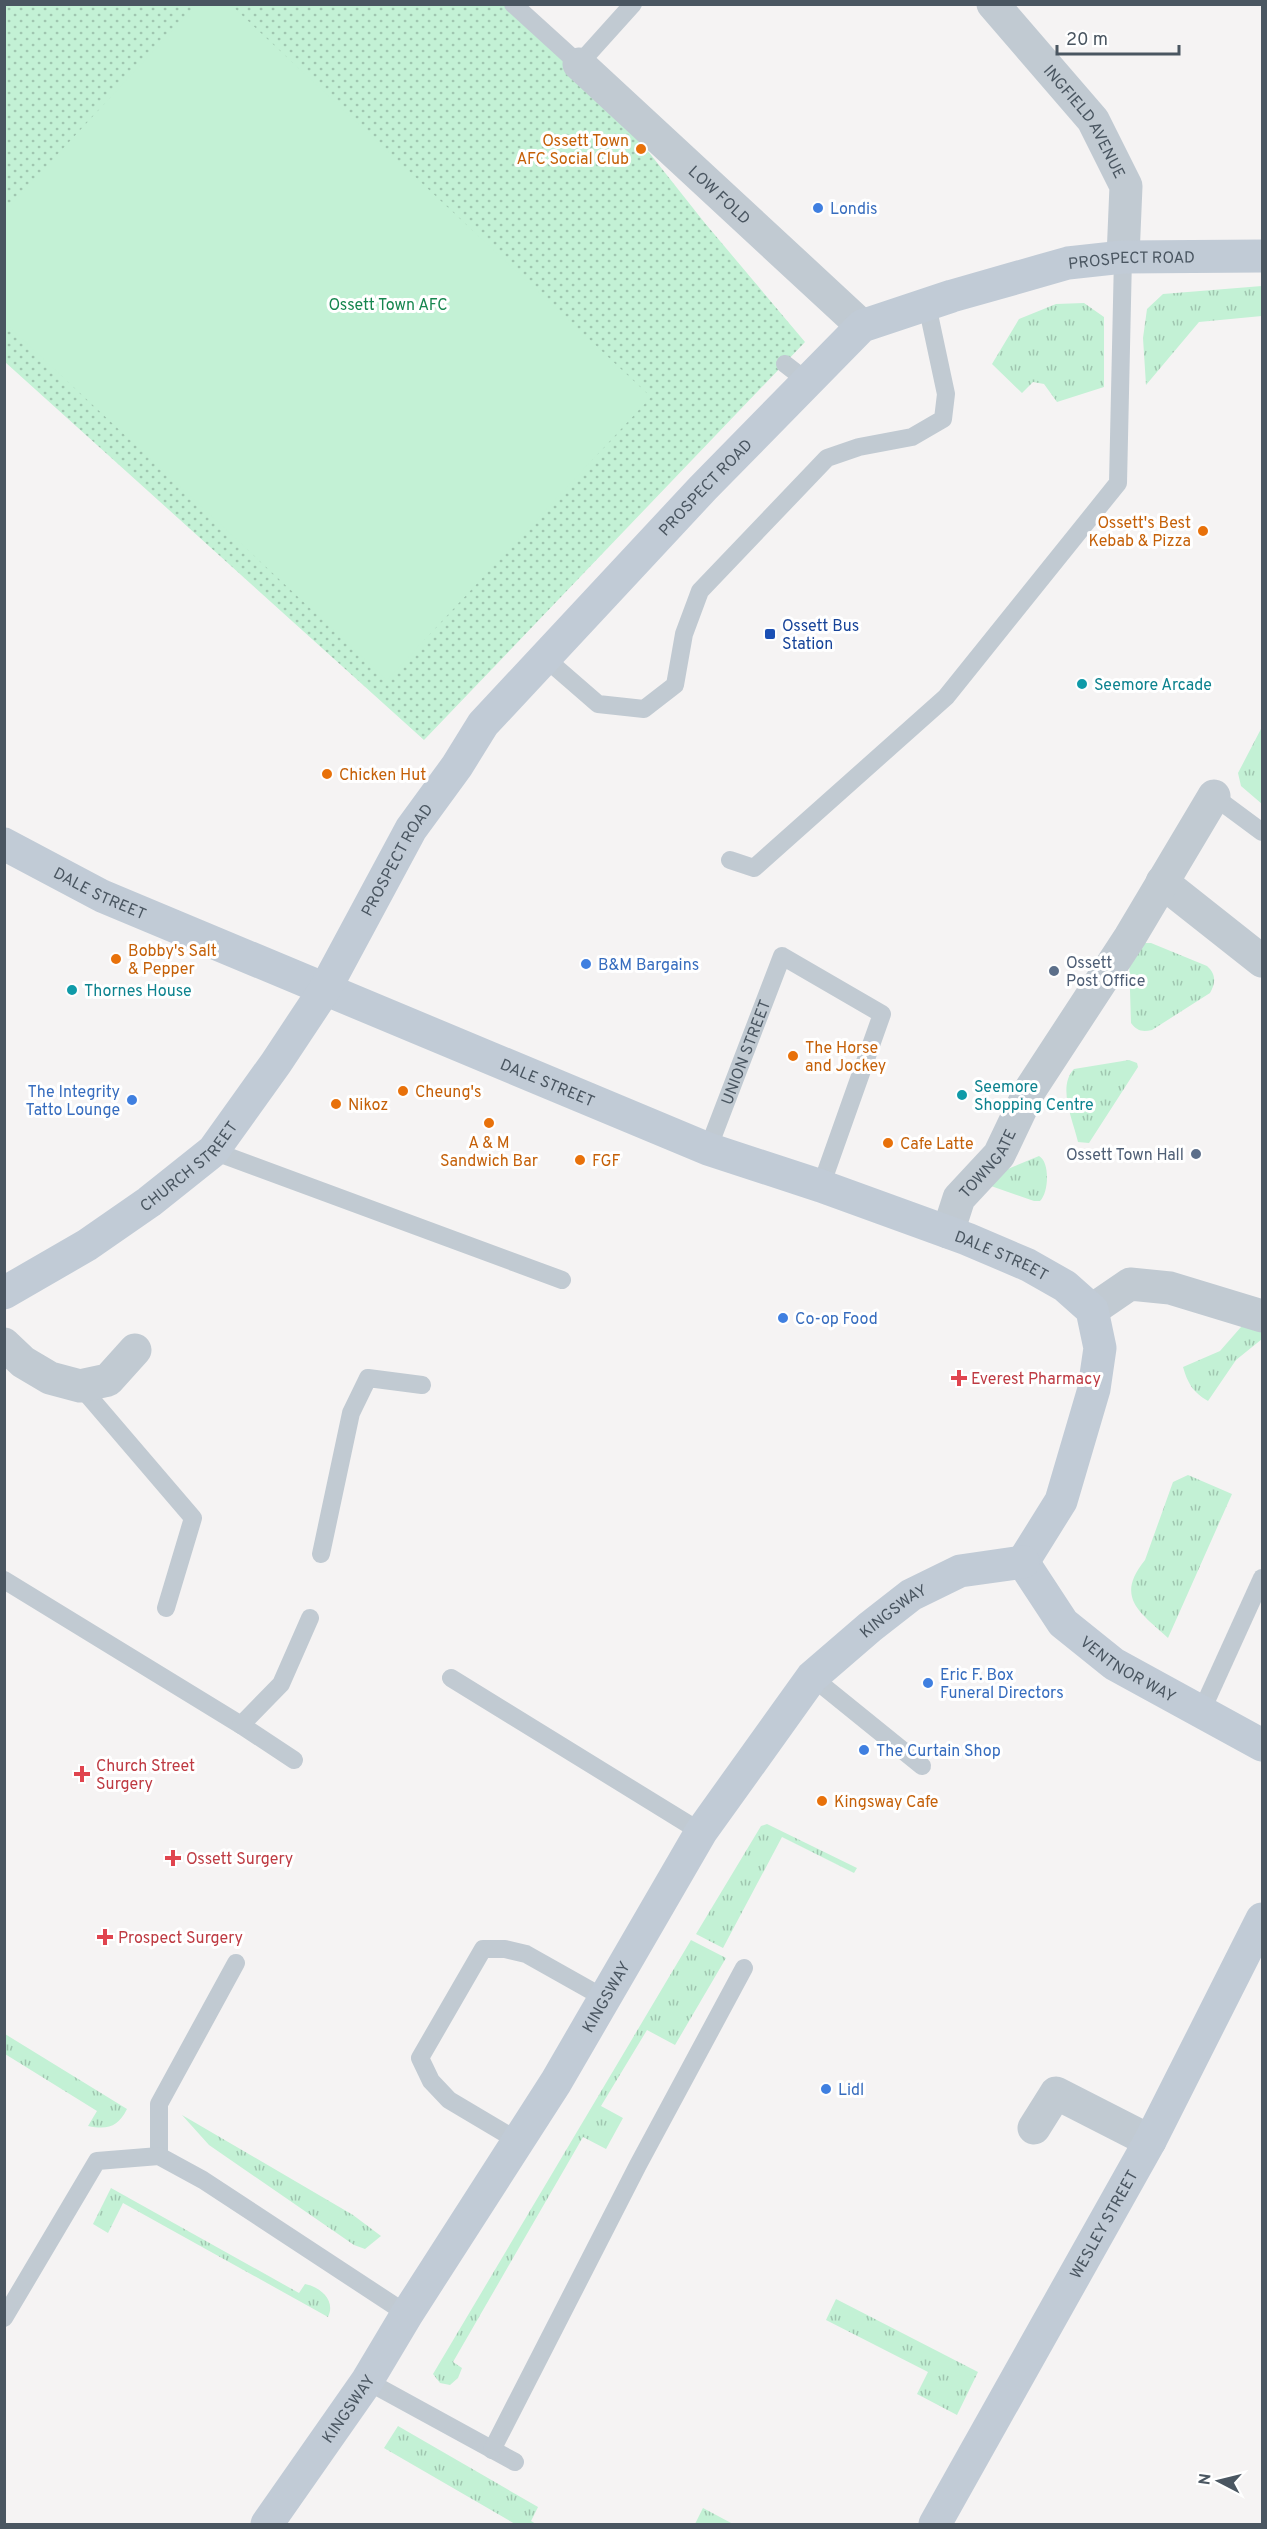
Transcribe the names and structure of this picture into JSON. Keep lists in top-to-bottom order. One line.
{"streets":{"main road":["PROSPECT ROAD","DALE STREET","CHURCH STREET","KINGSWAY","VENTNOR WAY","WESLEY STREET"],"street":["INGFIELD AVENUE","LOW FOLD","TOWNGATE"],"lane":["UNION STREET"]},"crossings":[["INGFIELD AVENUE","PROSPECT ROAD"],["LOW FOLD","PROSPECT ROAD"],["PROSPECT ROAD","DALE STREET"],["PROSPECT ROAD","CHURCH STREET"],["DALE STREET","UNION STREET"],["DALE STREET","TOWNGATE"],["DALE STREET","CHURCH STREET"],["KINGSWAY","VENTNOR WAY"]],"parks":["Ossett Town AFC"],"places":{"other":["Ossett Town AFC Social Club","Londis","Ossett's Best Kebab & Pizza","Seemore Arcade","Chicken Hut","Bobby's Salt & Pepper","B&M Bargains","Ossett Post Office","Thornes House","The Horse and Jockey","Cheung's","Seemore Shopping Centre","The Integrity Tatto Lounge","Nikoz","A & M Sandwich Bar","Cafe Latte","Ossett Town Hall","FGF","Co-op Food","Eric F. Box Funeral Directors","The Curtain Shop","Kingsway Cafe","Lidl"],"transit":["Ossett Bus Station"],"health":["Everest Pharmacy","Church Street Surgery","Ossett Surgery","Prospect Surgery"]},"scale_bar":"20 m","north":"left"}
